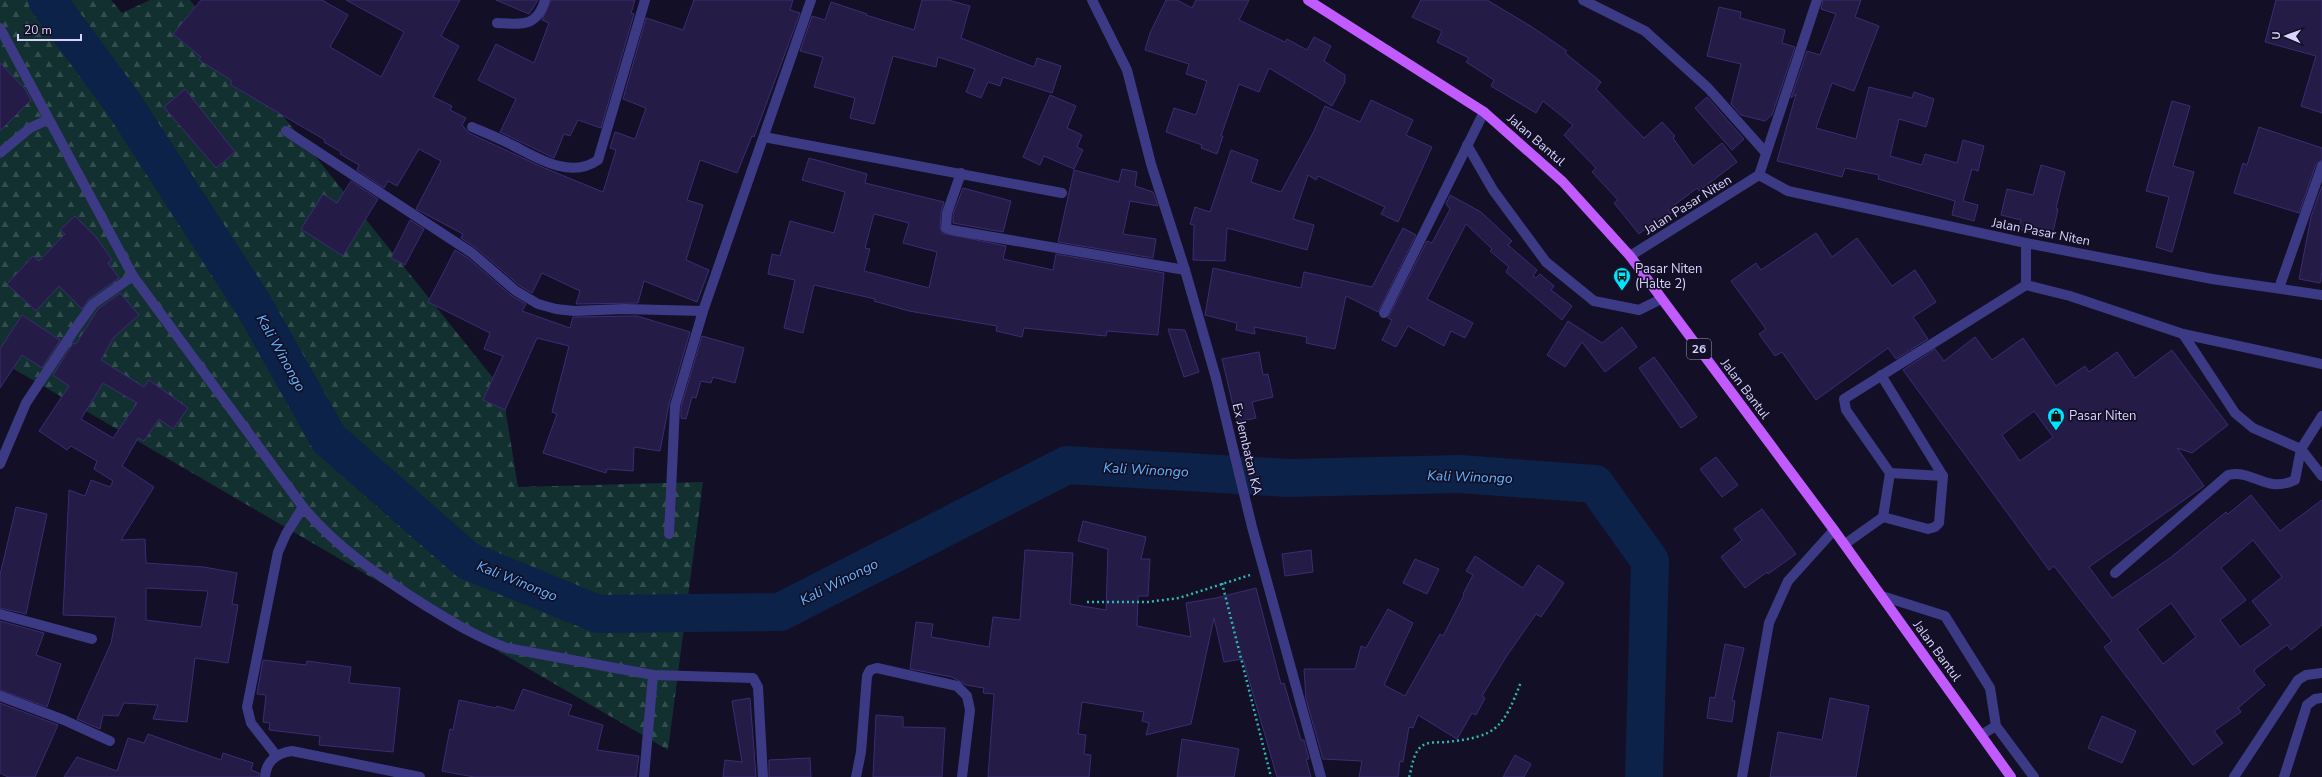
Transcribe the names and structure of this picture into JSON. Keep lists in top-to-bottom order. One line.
{"streets":{"main road":["Jalan Bantul","26"],"street":["Jalan Pasar Niten","Ex Jembatan KA"]},"crossings":[["Jalan Bantul","Jalan Pasar Niten"]],"water":["Kali Winongo"],"places":{"bus stop":["Pasar Niten (Halte 2)"],"shop":["Pasar Niten"]},"scale_bar":"20 m","north":"left"}
